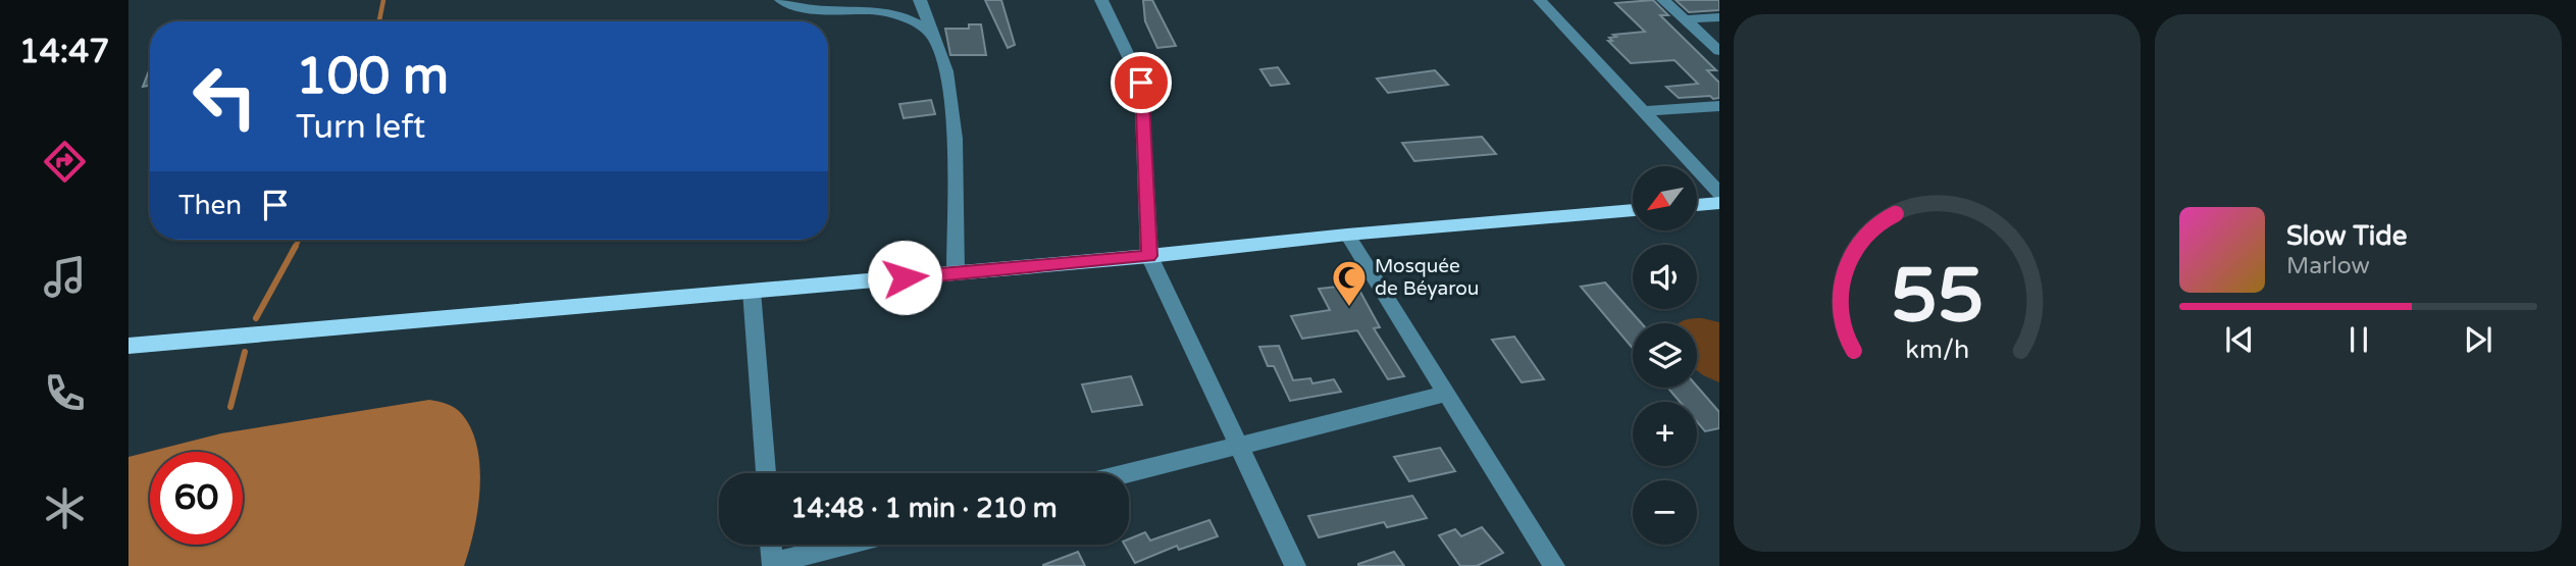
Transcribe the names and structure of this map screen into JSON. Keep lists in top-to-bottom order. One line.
{"places":{"mosque":["Mosquée de Béyarou"]},"north":"bottom left","page":{"tabs":"14:47","turn":["100 m","Turn left"],"map_buttons":["+","−"],"then":"Then","song":["Slow Tide","Marlow"],"limit":"60","trip":"14:48 · 1 min · 210 m","gauge":["55","km/h"]}}
